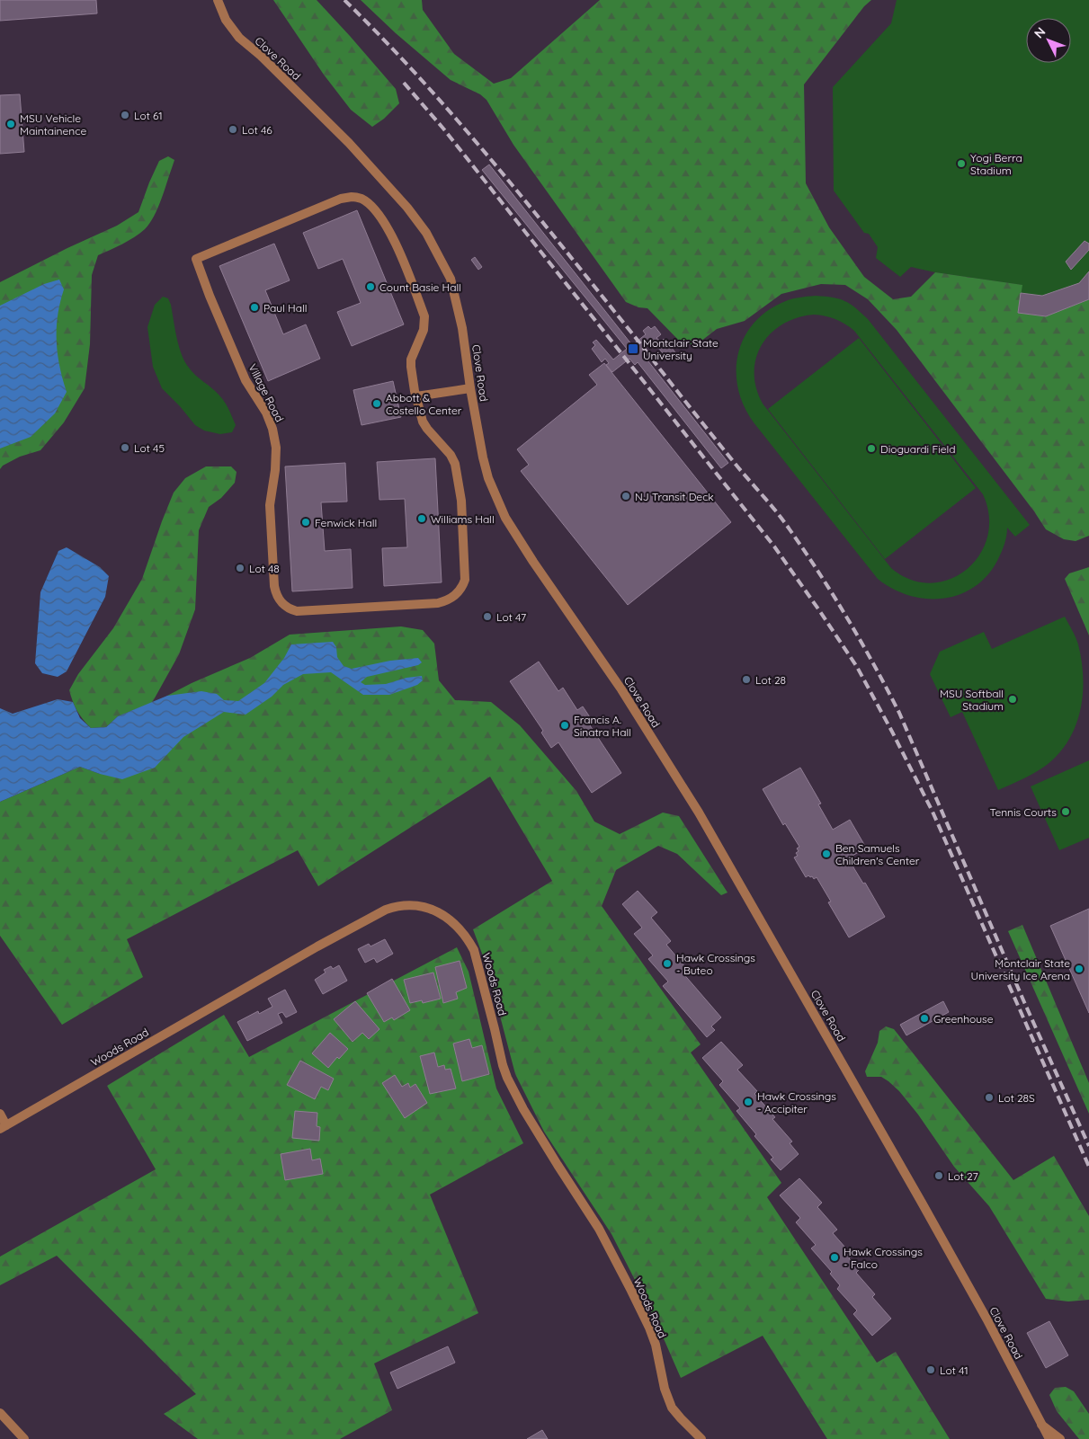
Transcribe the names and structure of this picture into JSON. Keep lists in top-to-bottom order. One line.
{"streets":{"street":["Clove Road","Village Road","Woods Road"]},"places":{"other":["Lot 61","MSU Vehicle Maintainence","Lot 46","Yogi Berra Stadium","Count Basie Hall","Paul Hall","Abbott & Costello Center","Lot 45","Dioguardi Field","NJ Transit Deck","Williams Hall","Fenwick Hall","Lot 48","Lot 47","Lot 28","MSU Softball Stadium","Francis A. Sinatra Hall","Tennis Courts","Ben Samuels Children's Center","Hawk Crossings - Buteo","Montclair State University Ice Arena","Greenhouse","Lot 28S","Hawk Crossings - Accipiter","Lot 27","Hawk Crossings - Falco","Lot 41"],"transit":["Montclair State University"]},"north":"top left"}
